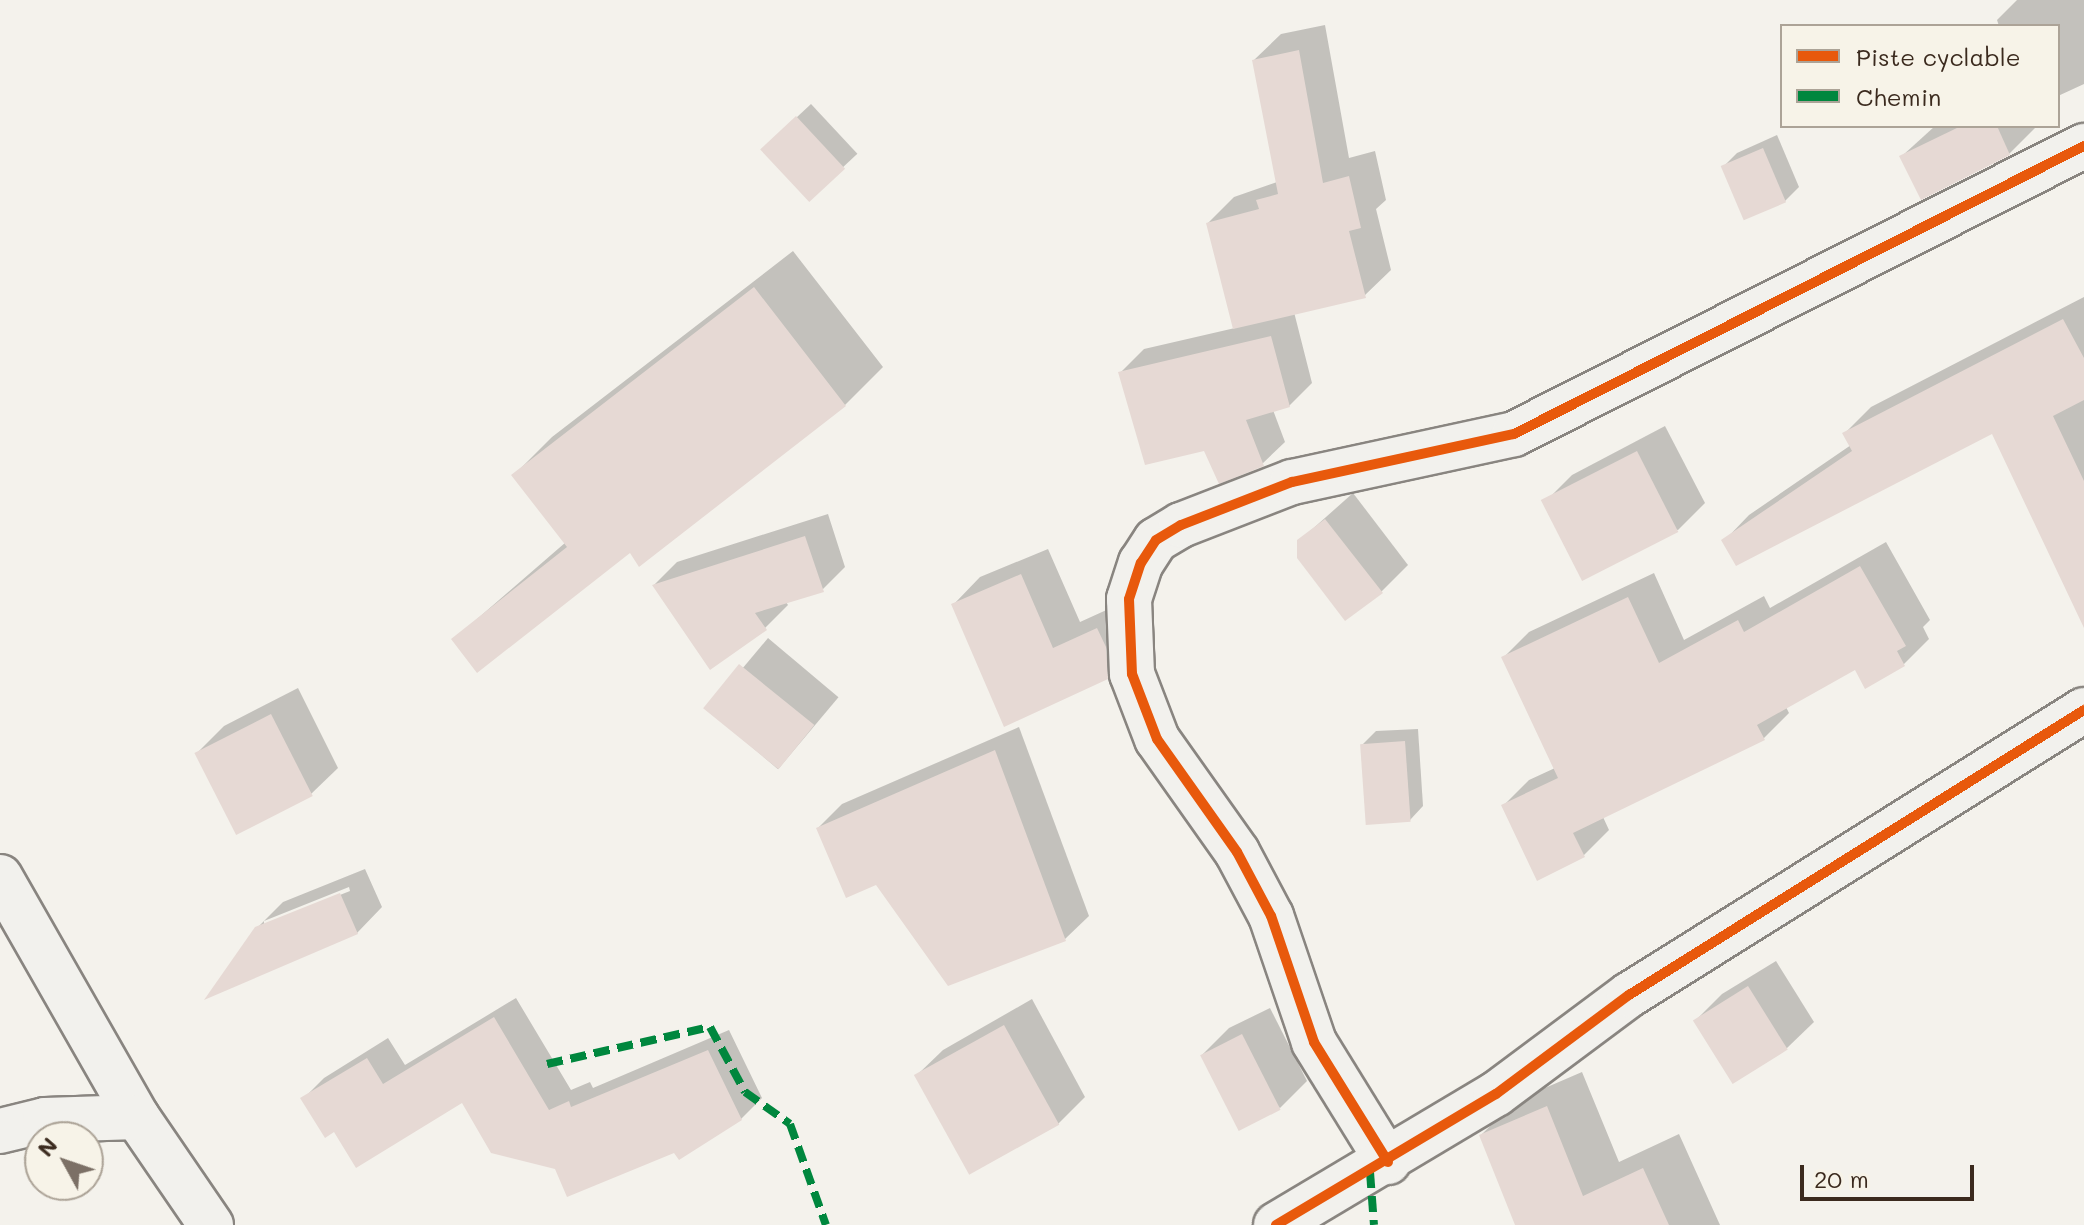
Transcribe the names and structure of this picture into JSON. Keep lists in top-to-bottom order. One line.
{"legend":["Piste cyclable","Chemin"],"scale_bar":"20 m","north":"top left"}
